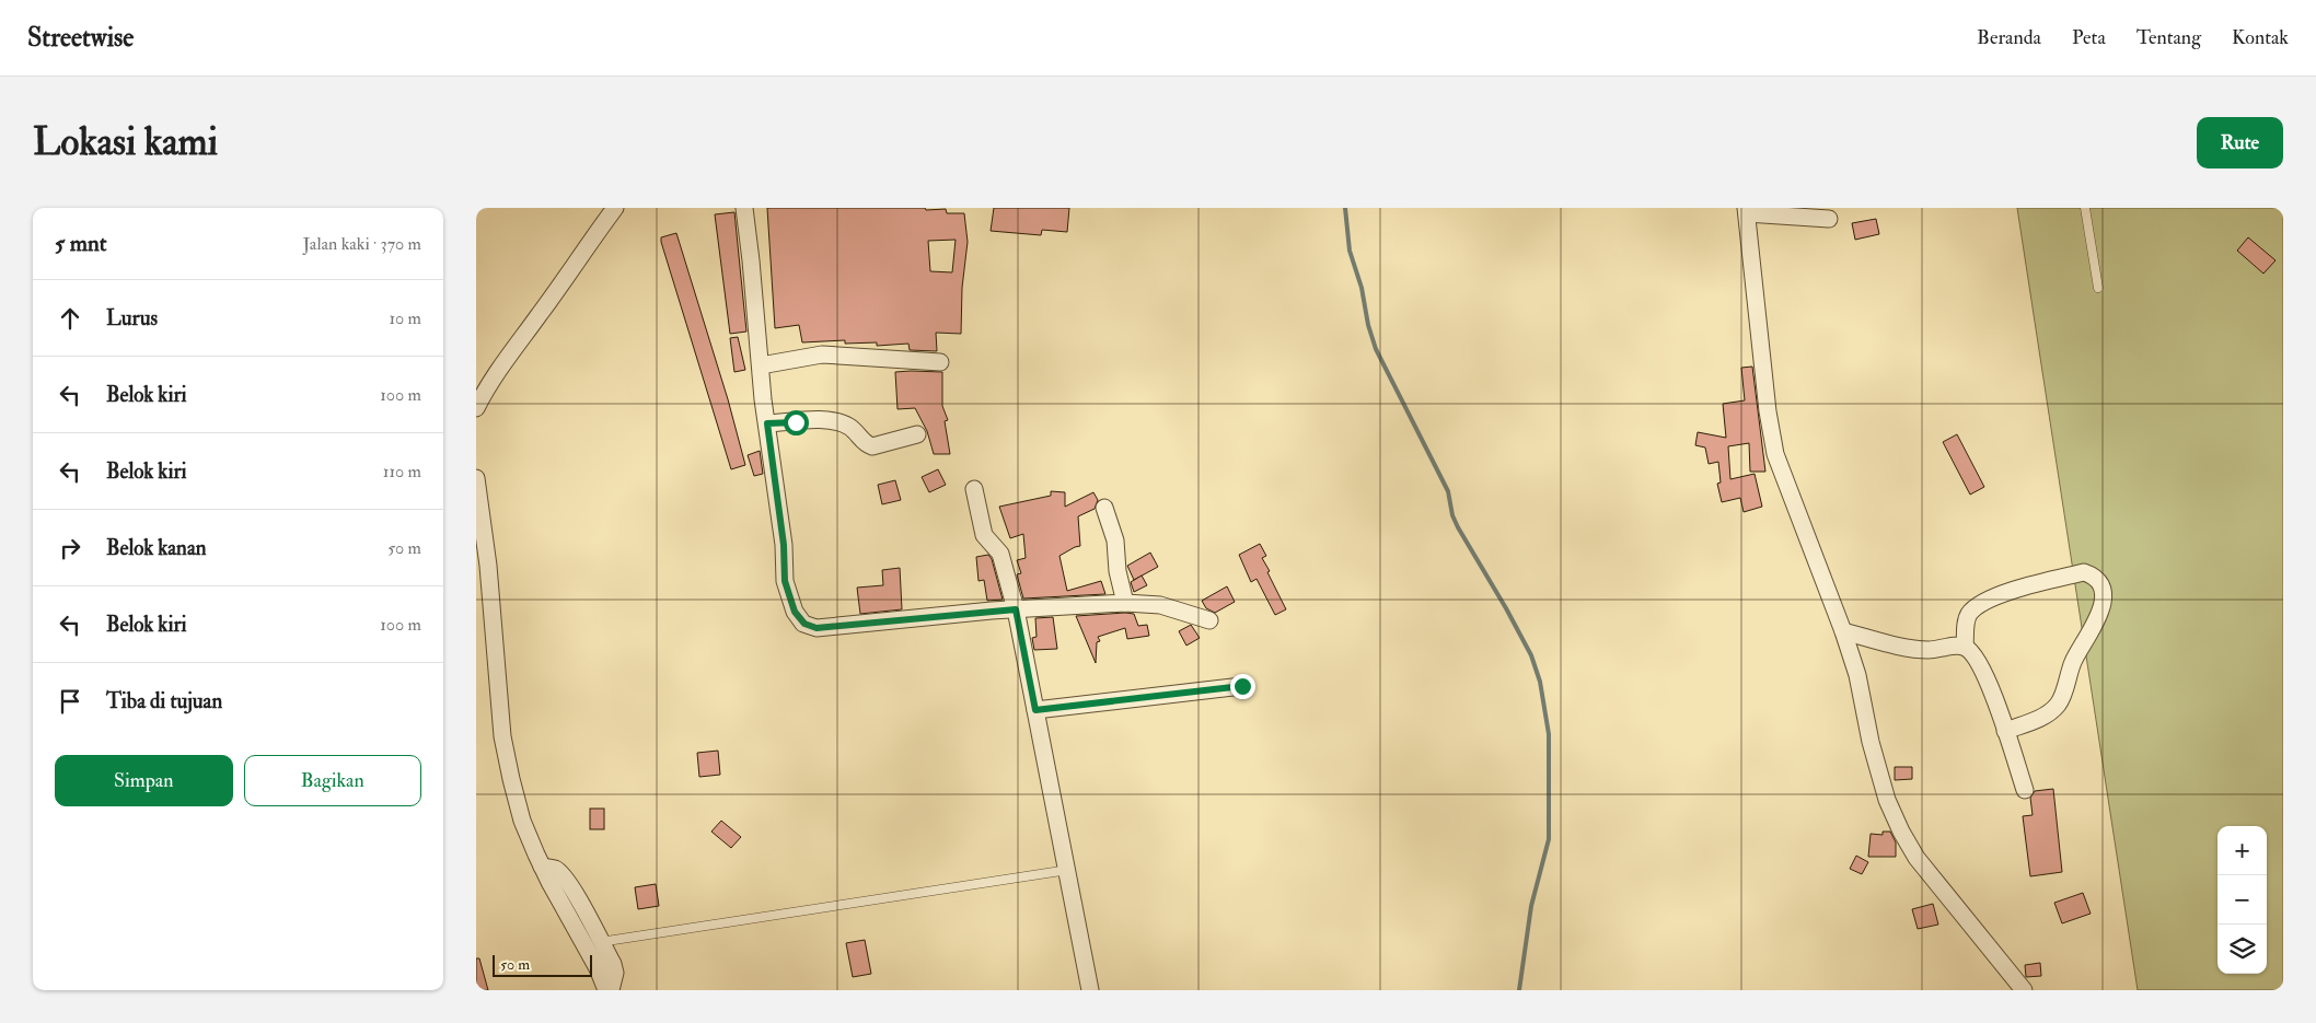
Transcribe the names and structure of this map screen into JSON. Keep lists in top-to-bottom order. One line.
{"scale_bar":"50 m","page":{"header":"Streetwise","nav":["Beranda","Peta","Tentang","Kontak"],"buttons":["Rute",["Simpan","Bagikan"]],"title":"Lokasi kami","heading":["5 mnt","Jalan kaki · 370 m"],"list":[["Lurus","10 m"],["Belok kiri","100 m"],["Belok kiri","110 m"],["Belok kanan","50 m"],["Belok kiri","100 m"],"Tiba di tujuan"],"map_buttons":["+","−"],"scale":"50 m"}}
